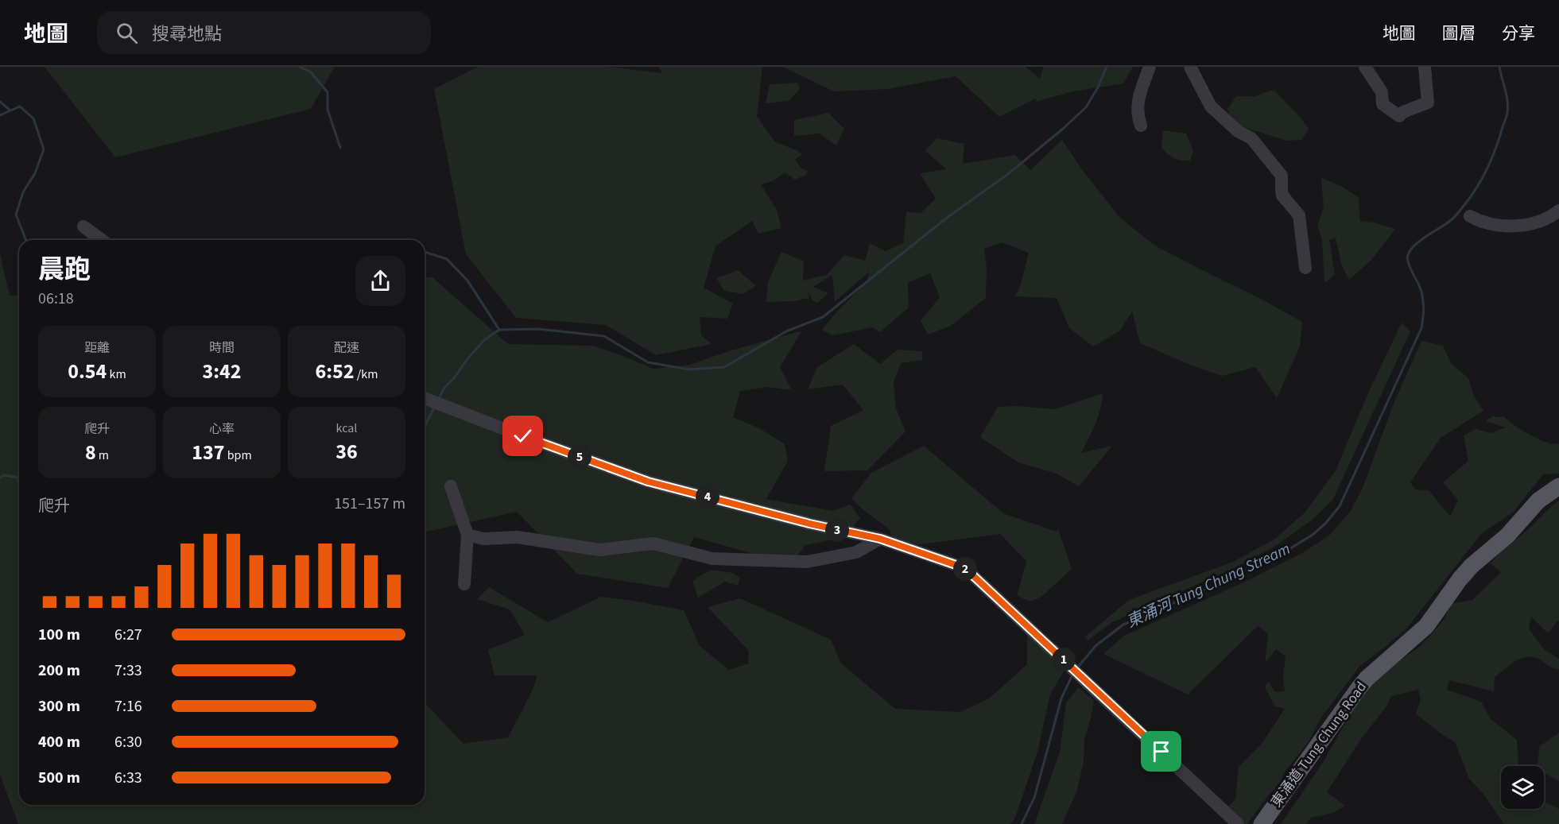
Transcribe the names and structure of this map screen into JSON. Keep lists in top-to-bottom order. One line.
{"streets":{"main road":["東涌道 Tung Chung Road"]},"water":["東涌河 Tung Chung Stream"],"page":{"header":"地圖","search":"搜尋地點","nav":["地圖","圖層","分享"],"heading":["晨跑","06:18"],"stats":[["距離","0.54 km"],["時間","3:42"],["配速","6:52 /km"],["爬升","8 m"],["心率","137 bpm"],["kcal","36"]],"pins":["5","4","3","2","1"],"chart":["爬升","151–157 m"],"list":[{"name":"100 m","note":"6:27"},{"name":"200 m","note":"7:33"},{"name":"300 m","note":"7:16"},{"name":"400 m","note":"6:30"},{"name":"500 m","note":"6:33"}]}}
